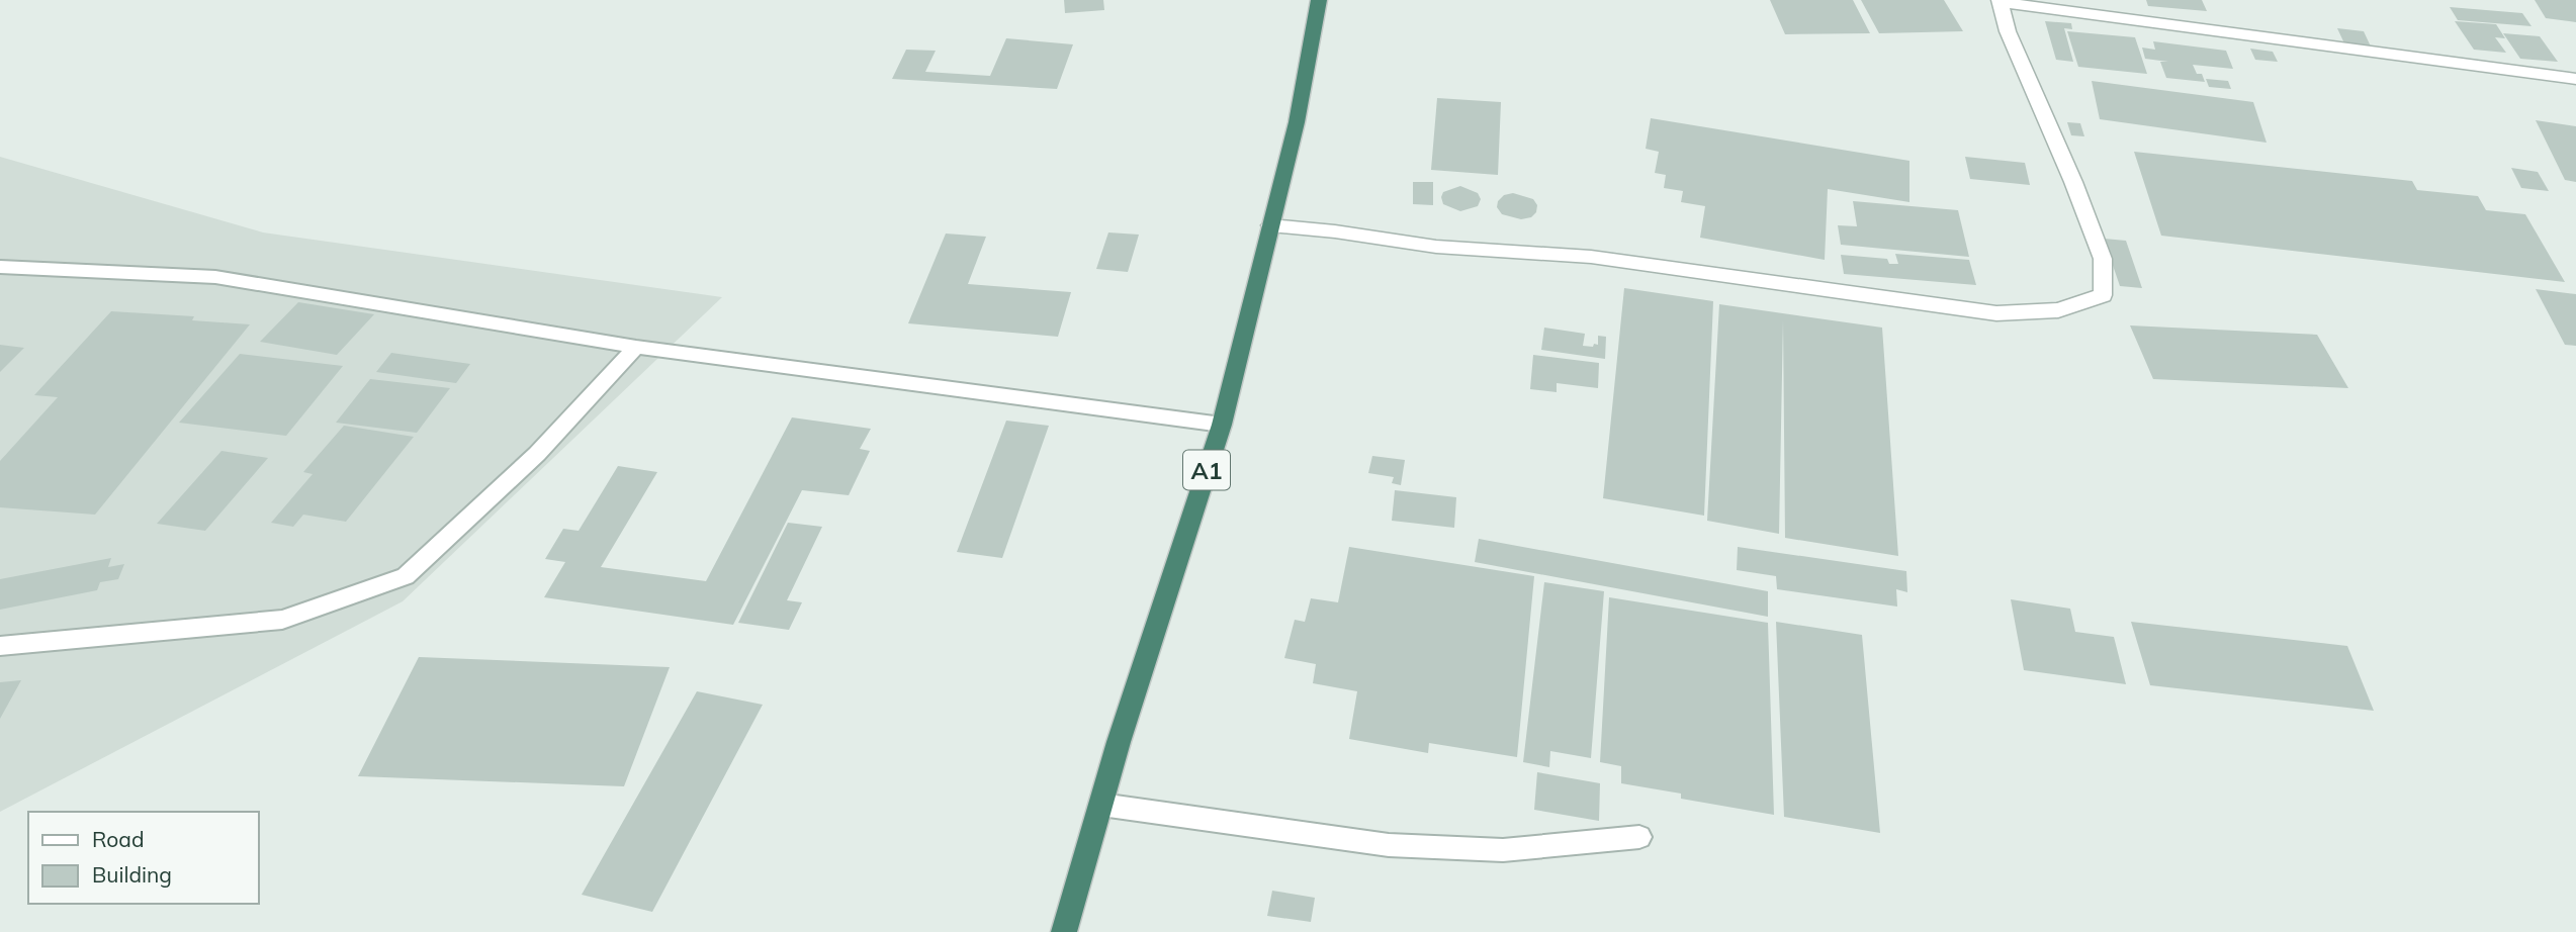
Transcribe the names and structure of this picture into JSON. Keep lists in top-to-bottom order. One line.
{"streets":{"highway":["A1"]},"legend":["Road","Building"]}
